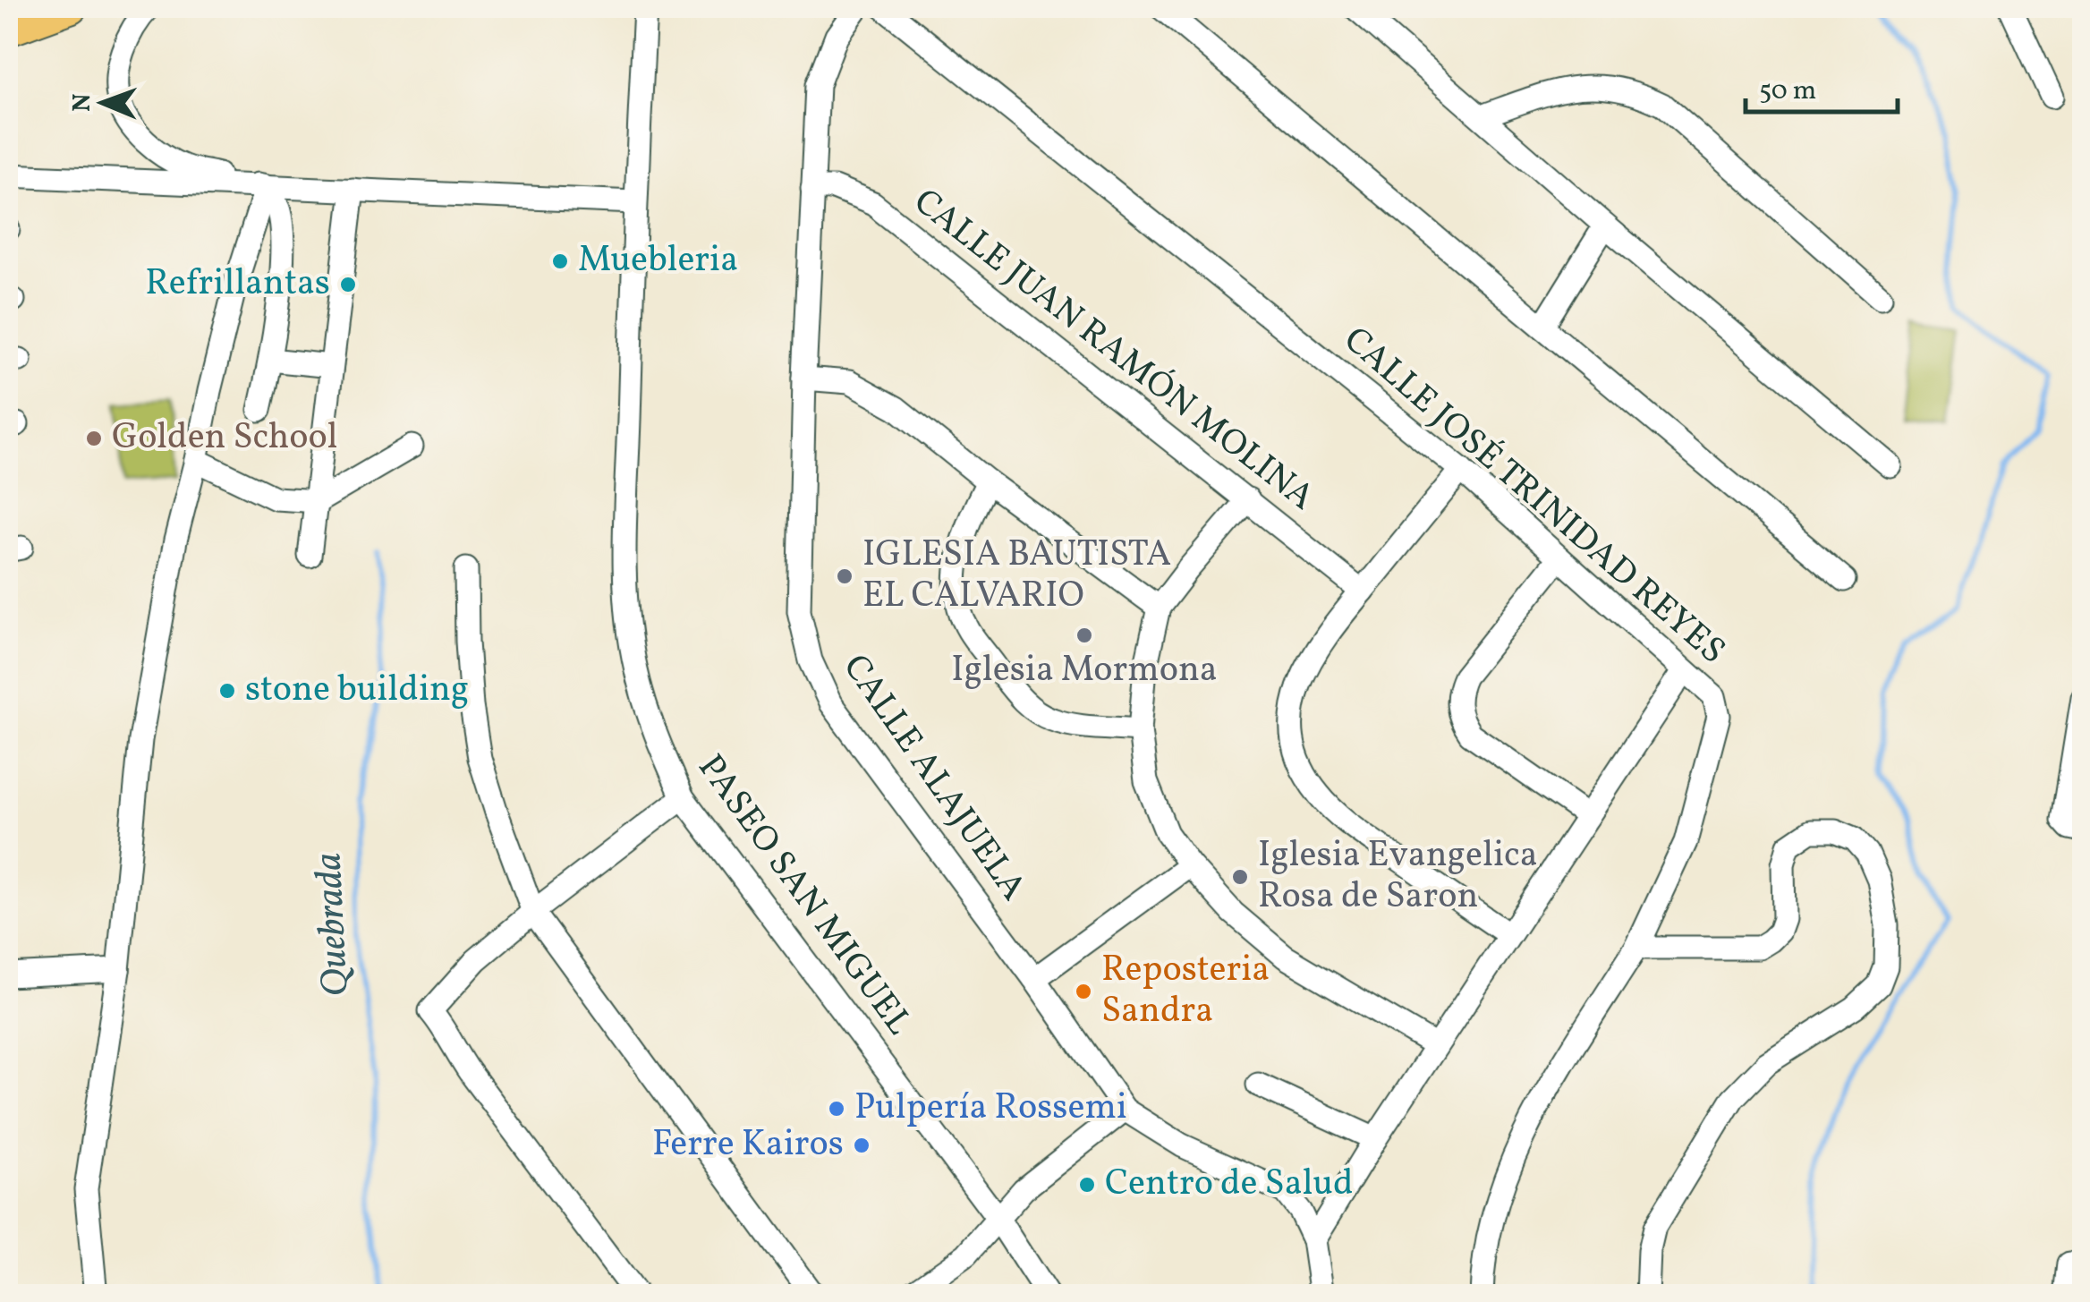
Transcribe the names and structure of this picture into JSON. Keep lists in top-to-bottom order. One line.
{"streets":{"street":["CALLE JUAN RAMÓN MOLINA","CALLE JOSÉ TRINIDAD REYES","CALLE ALAJUELA","PASEO SAN MIGUEL"]},"crossings":[["CALLE JUAN RAMÓN MOLINA","CALLE ALAJUELA"]],"water":["Quebrada"],"places":["Muebleria","Refrillantas","Golden School","IGLESIA BAUTISTA EL CALVARIO","Iglesia Mormona","stone building","Iglesia Evangelica Rosa de Saron","Reposteria Sandra","Pulpería Rossemi","Ferre Kairos","Centro de Salud"],"scale_bar":"50 m","north":"left"}
